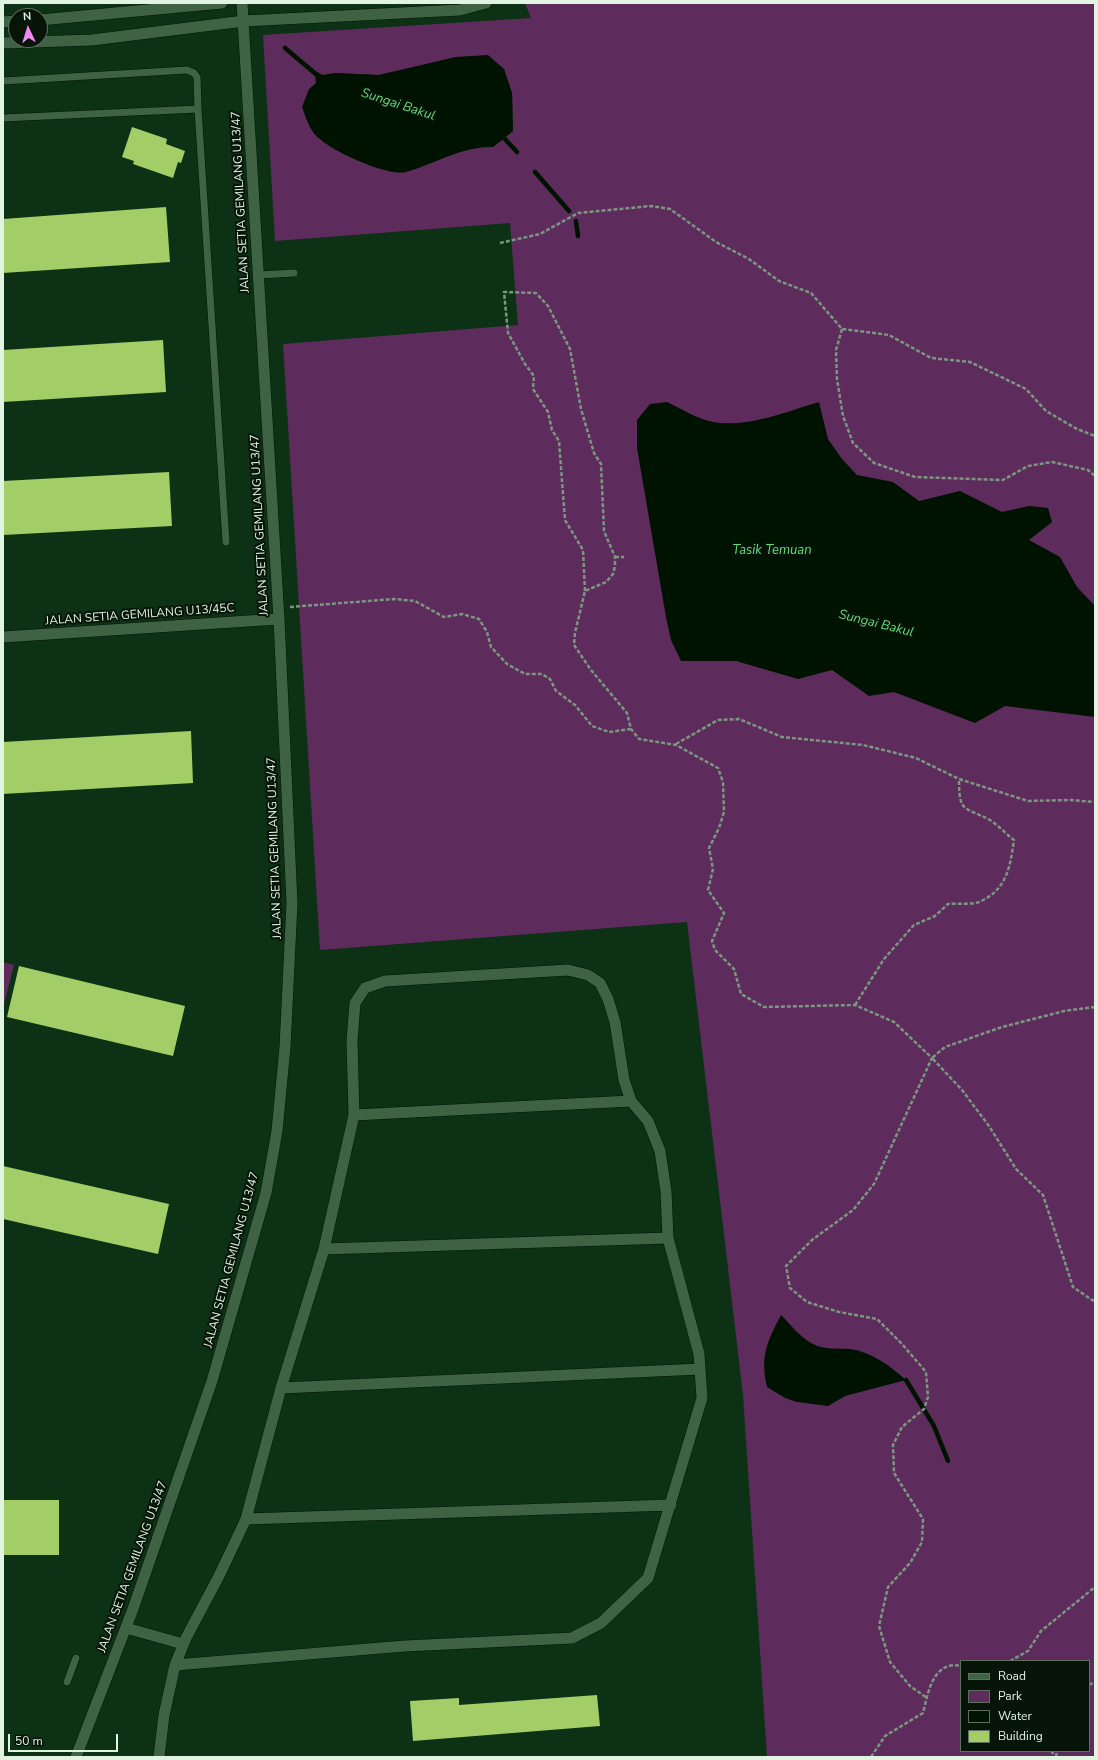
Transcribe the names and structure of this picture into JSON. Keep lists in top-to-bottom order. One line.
{"streets":{"street":["JALAN SETIA GEMILANG U13/47","JALAN SETIA GEMILANG U13/45C"]},"crossings":[["JALAN SETIA GEMILANG U13/47","JALAN SETIA GEMILANG U13/45C"]],"water":["Sungai Bakul","Tasik Temuan"],"legend":["Road","Park","Water","Building"],"scale_bar":"50 m","north":"top"}
